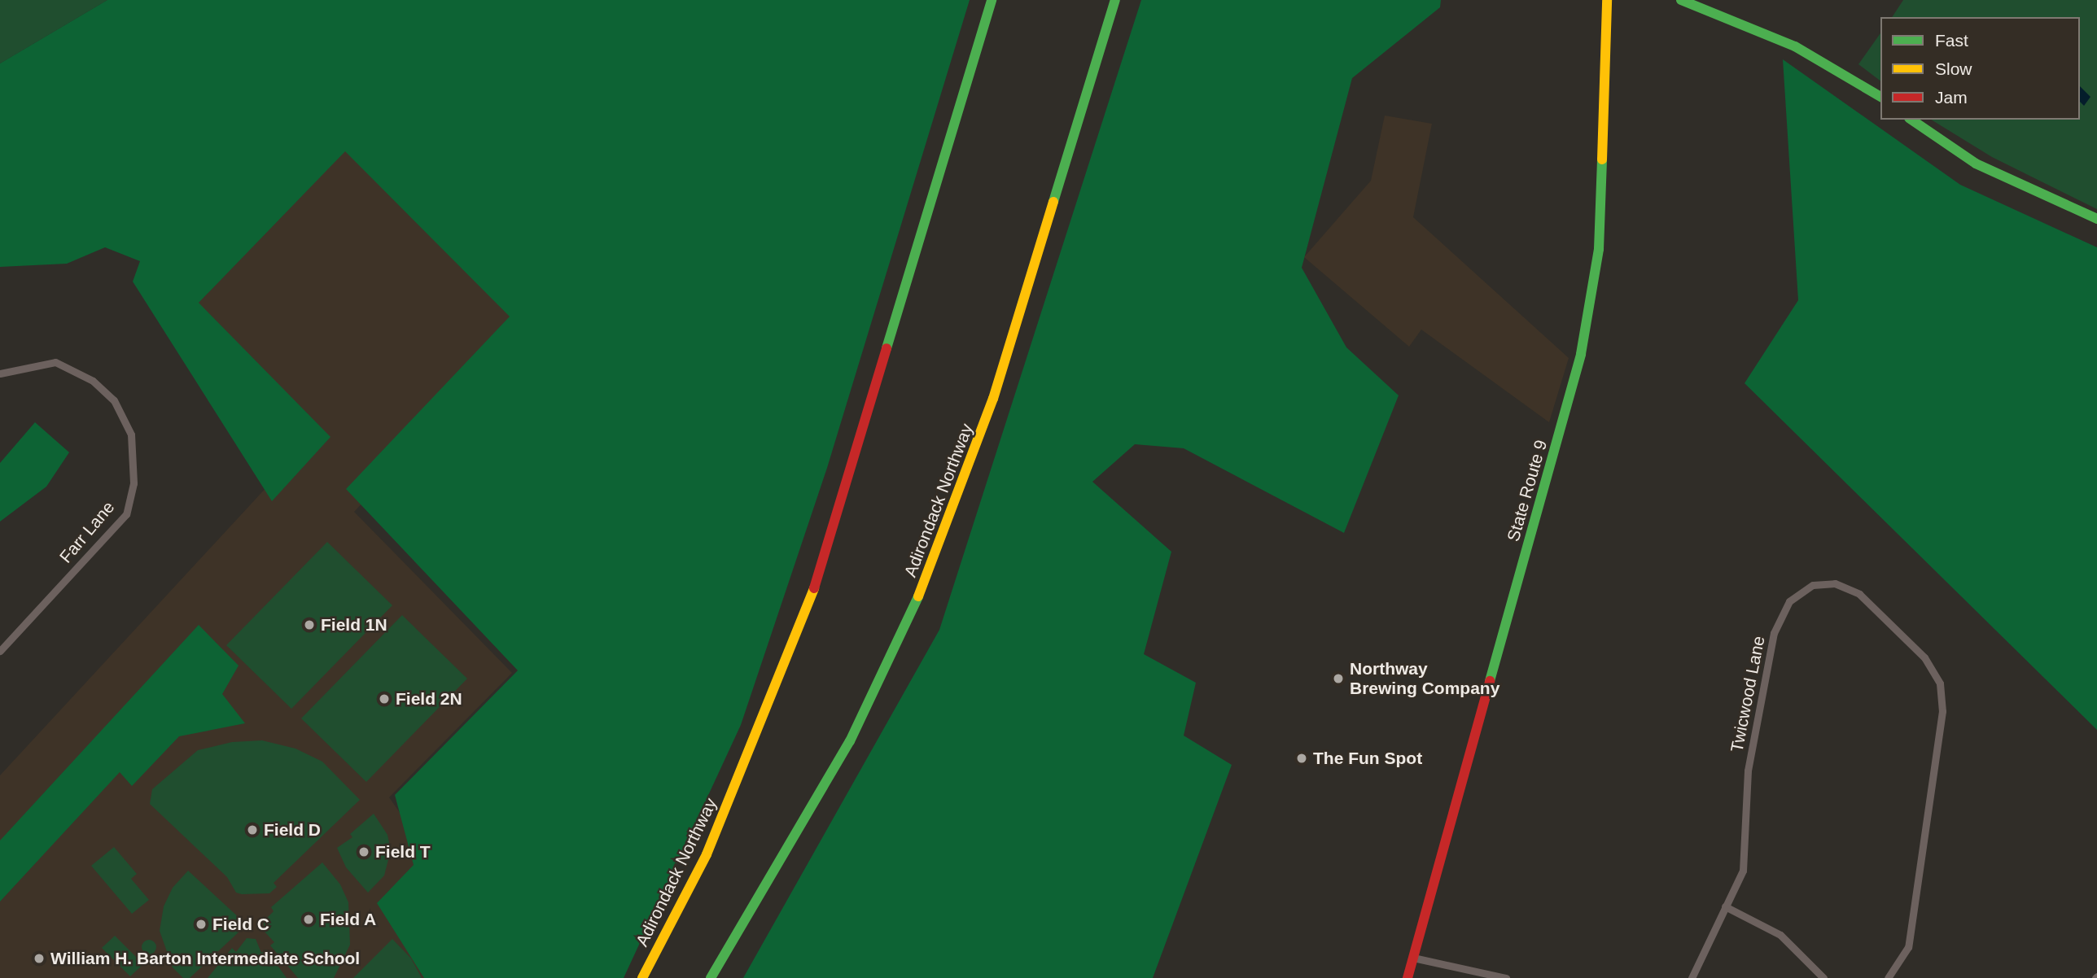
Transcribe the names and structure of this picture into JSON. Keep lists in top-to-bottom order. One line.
{"streets":{"main road":["State Route 9","Adirondack Northway"],"street":["Farr Lane","Twicwood Lane"]},"places":["Field 1N","Northway Brewing Company","Field 2N","The Fun Spot","Field D","Field T","Field A","Field C","William H. Barton Intermediate School"],"legend":["Fast","Slow","Jam"]}
